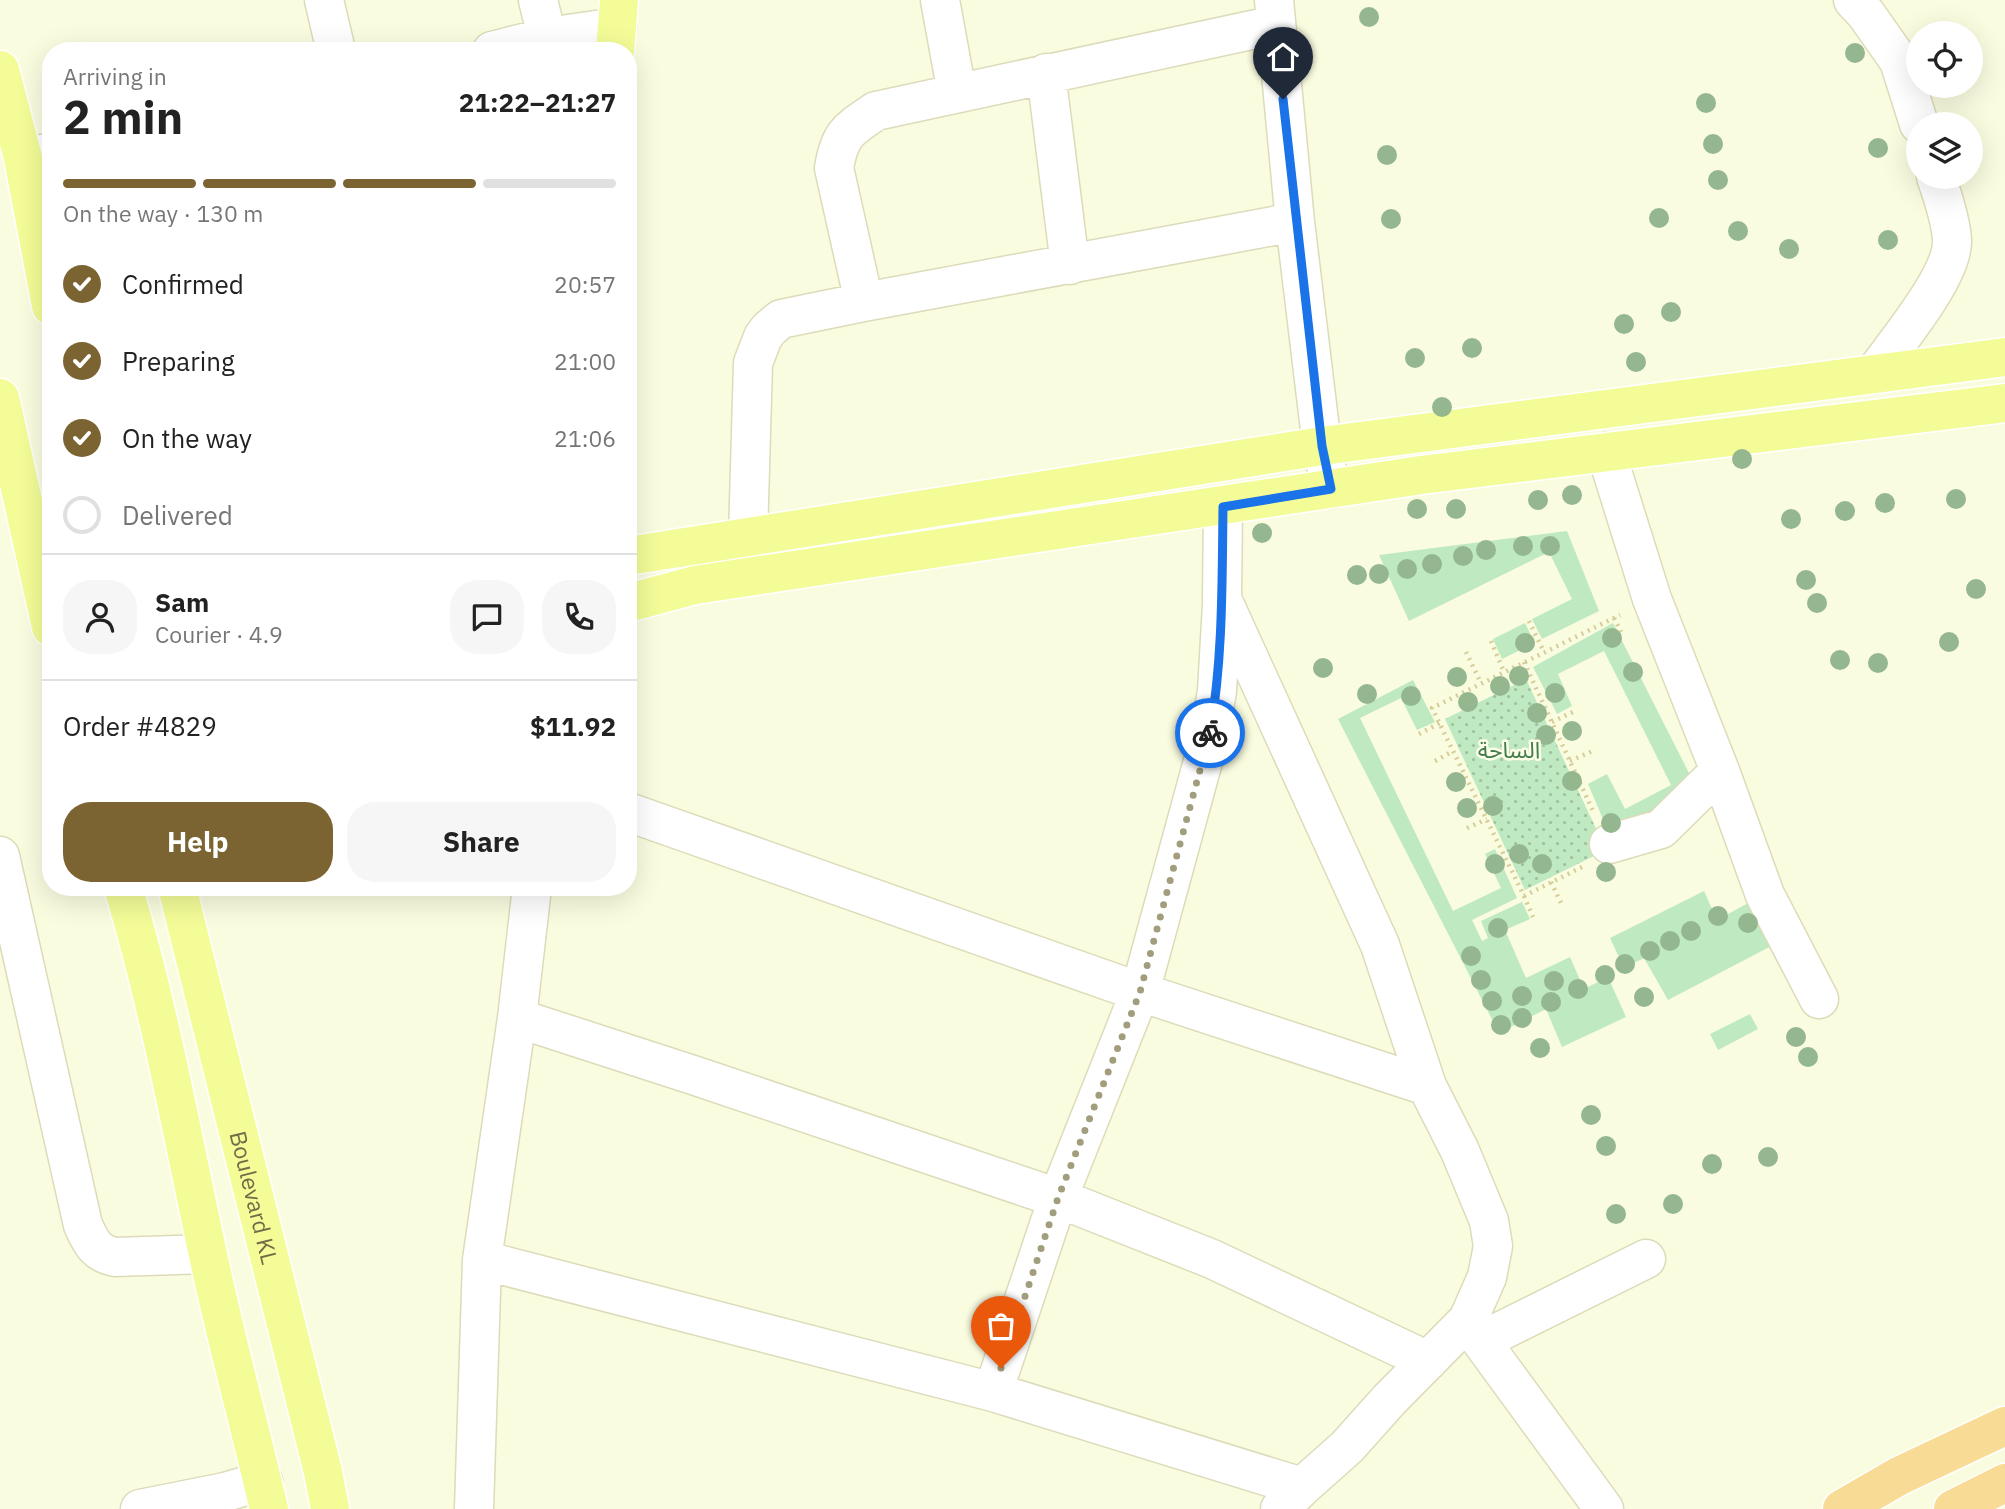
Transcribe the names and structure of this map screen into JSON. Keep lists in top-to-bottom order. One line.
{"streets":{"main road":["Boulevard KL"]},"parks":["الساحة"],"page":{"heading":["2 min","Arriving in","21:22–21:27"],"panel":["Sam","Courier · 4.9","Order #4829","$11.92"],"bar":"On the way · 130 m","list":[["Confirmed","20:57"],["Preparing","21:00"],["On the way","21:06"],"Delivered"],"buttons":["Help","Share"]}}
